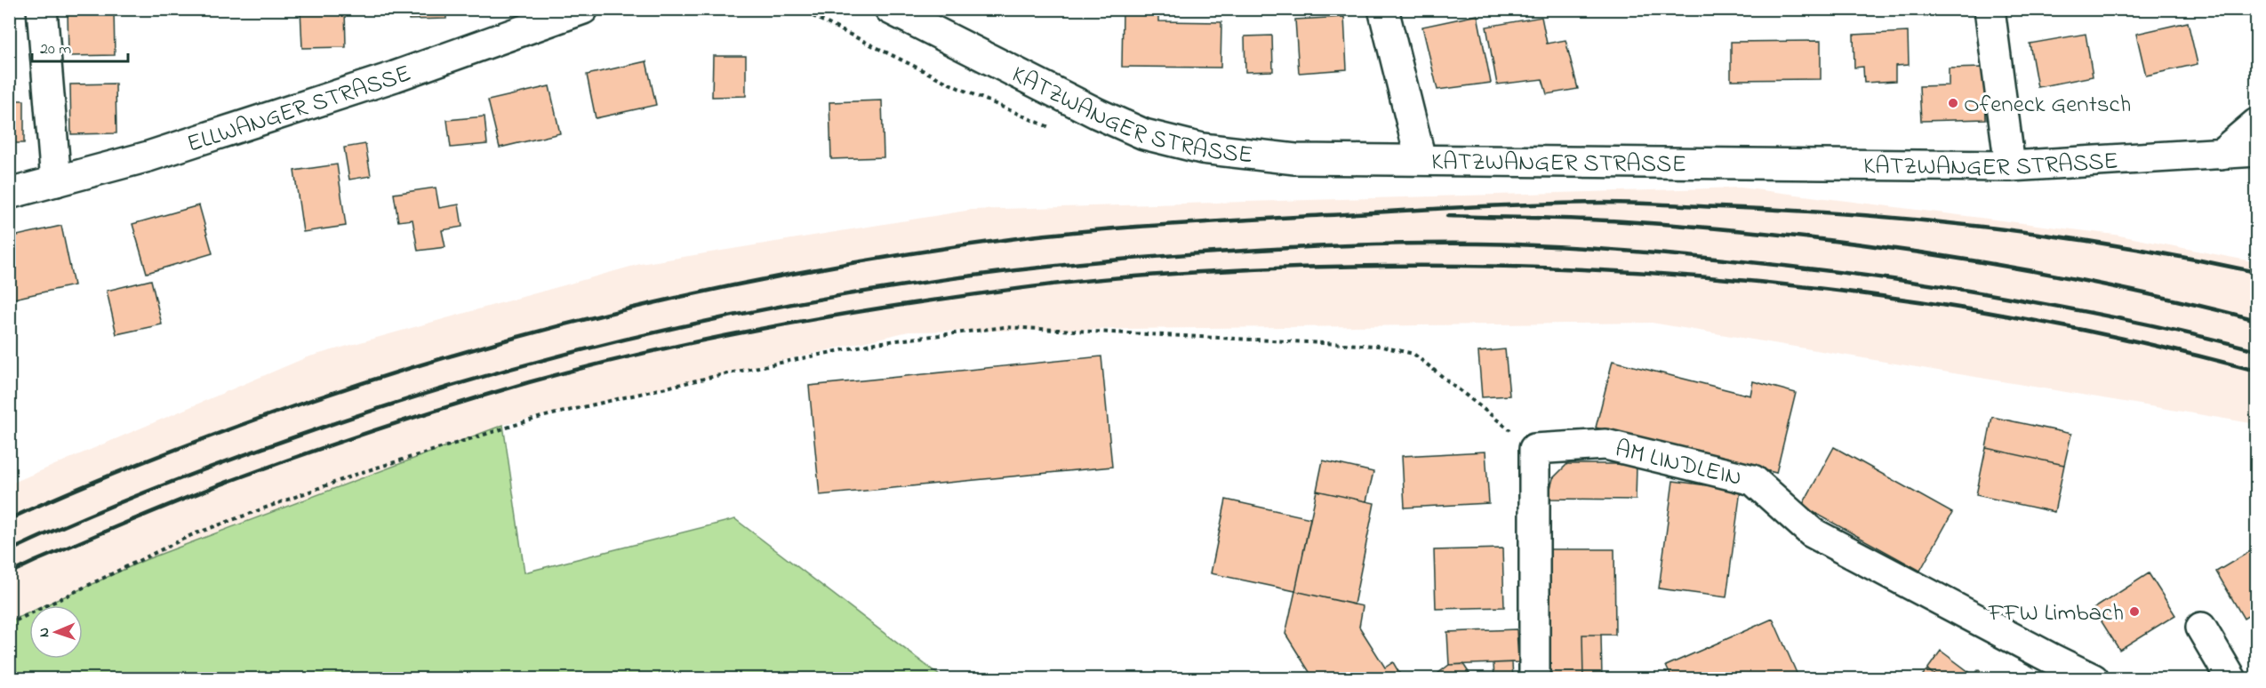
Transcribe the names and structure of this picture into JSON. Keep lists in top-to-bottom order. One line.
{"streets":{"street":["ELLWANGER STRASSE","KATZWANGER STRASSE","AM LINDLEIN"]},"places":["Ofeneck Gentsch","FFW Limbach"],"scale_bar":"20 m","north":"left"}
